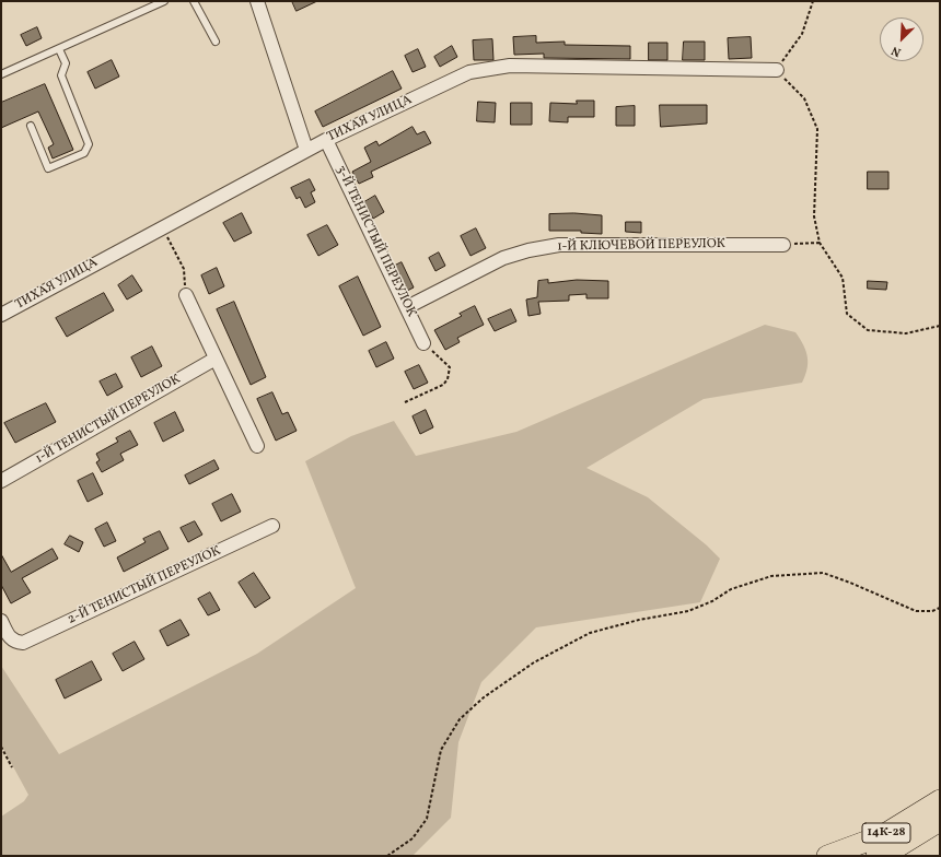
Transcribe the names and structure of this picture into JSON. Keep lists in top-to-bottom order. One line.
{"streets":{"main road":["14К-28"],"street":["ТИХАЯ УЛИЦА","3-Й ТЕНИСТЫЙ ПЕРЕУЛОК","1-Й КЛЮЧЕВОЙ ПЕРЕУЛОК","1-Й ТЕНИСТЫЙ ПЕРЕУЛОК","2-Й ТЕНИСТЫЙ ПЕРЕУЛОК"]},"crossings":[["ТИХАЯ УЛИЦА","3-Й ТЕНИСТЫЙ ПЕРЕУЛОК"],["3-Й ТЕНИСТЫЙ ПЕРЕУЛОК","1-Й КЛЮЧЕВОЙ ПЕРЕУЛОК"]],"north":"bottom left"}
